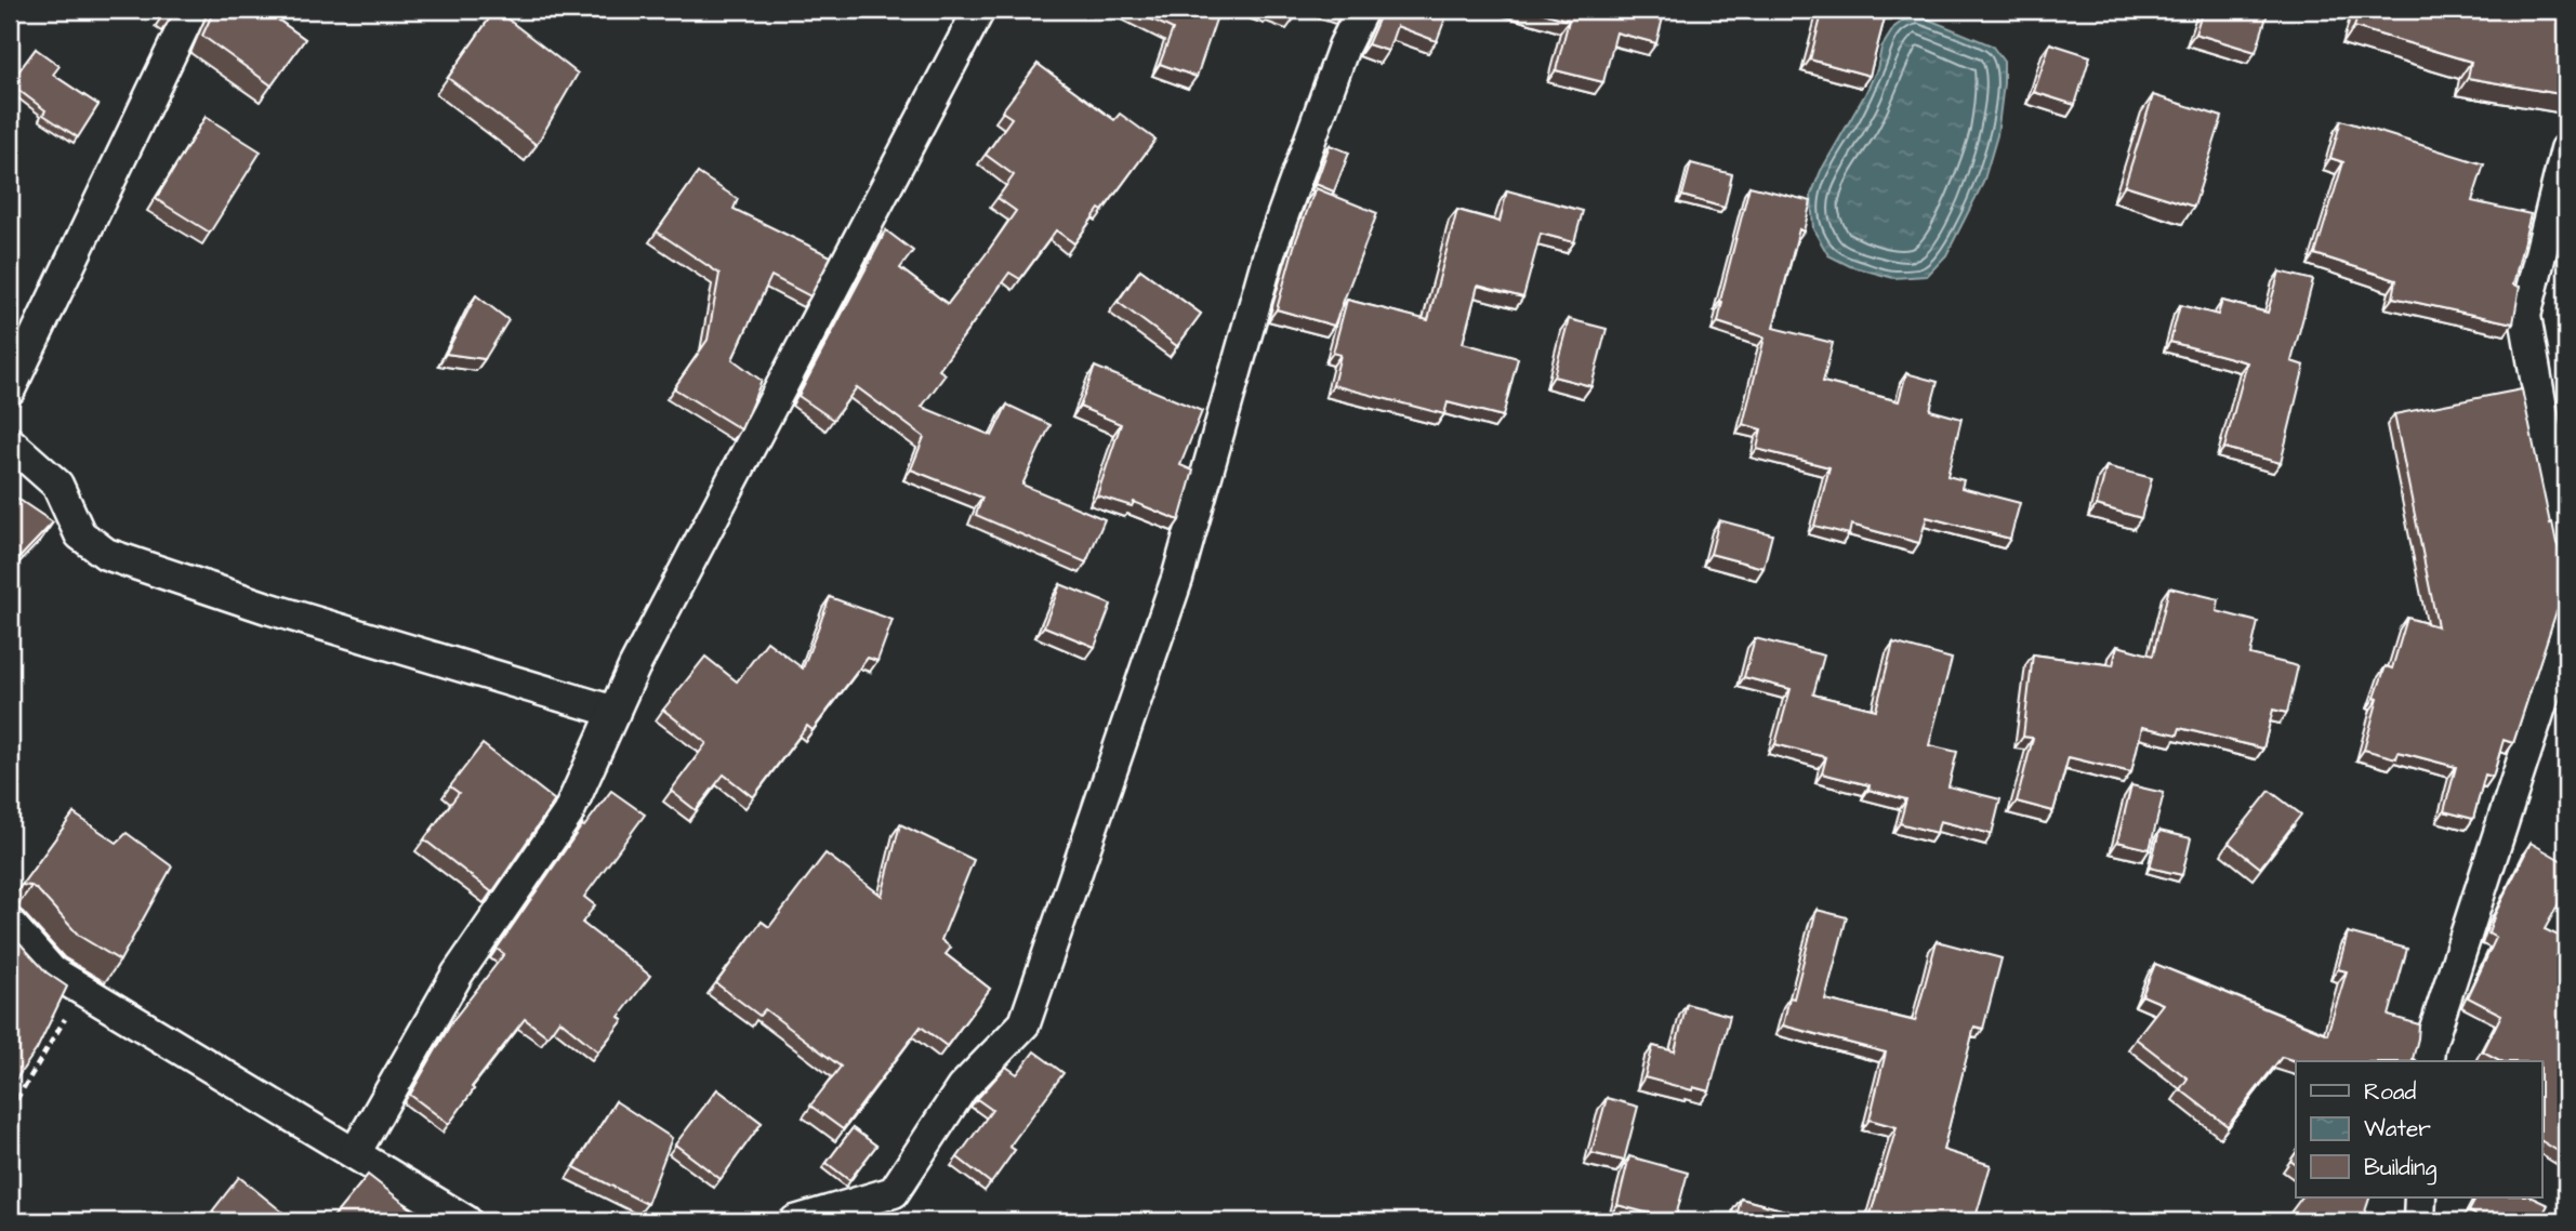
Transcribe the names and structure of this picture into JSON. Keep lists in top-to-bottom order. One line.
{"legend":["Road","Water","Building"]}
